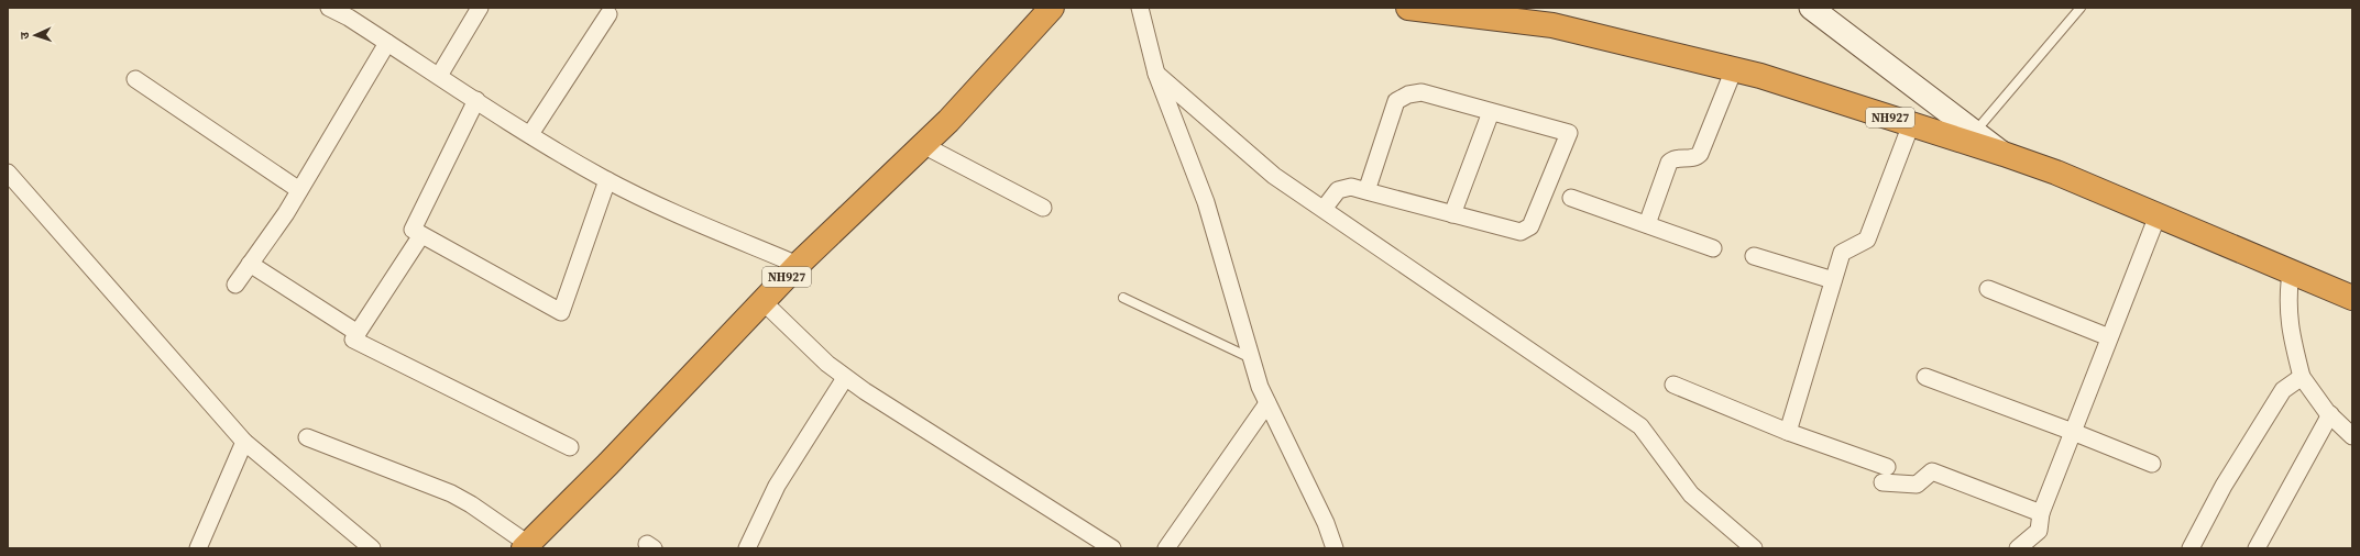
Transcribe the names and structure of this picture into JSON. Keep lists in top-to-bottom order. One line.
{"streets":{"highway":["NH927"]},"north":"left"}
